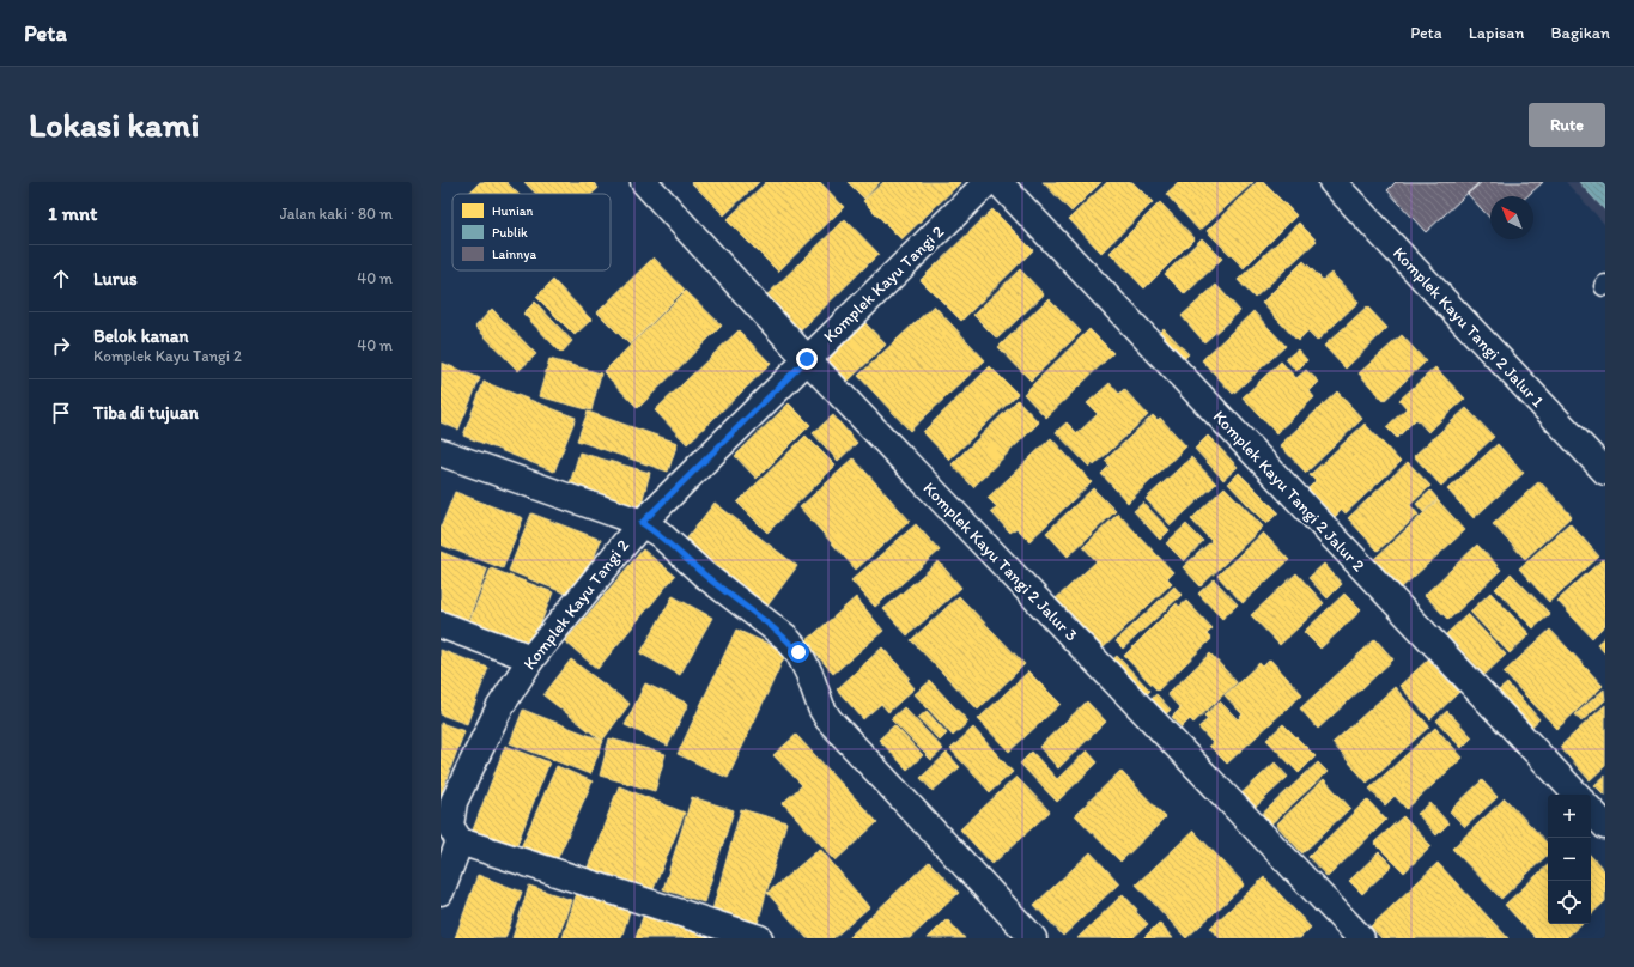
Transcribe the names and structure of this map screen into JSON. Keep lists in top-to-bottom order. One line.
{"streets":{"street":["Komplek Kayu Tangi 2","Komplek Kayu Tangi 2 Jalur 1","Komplek Kayu Tangi 2 Jalur 2","Komplek Kayu Tangi 2 Jalur 3"]},"crossings":[["Komplek Kayu Tangi 2","Komplek Kayu Tangi 2 Jalur 3"]],"legend":["Hunian","Publik","Lainnya"],"north":"top left","page":{"header":"Peta","nav":["Peta","Lapisan","Bagikan"],"buttons":"Rute","title":"Lokasi kami","heading":["1 mnt","Jalan kaki · 80 m"],"list":[["Lurus","40 m"],["Belok kanan","Komplek Kayu Tangi 2","40 m"],"Tiba di tujuan"],"map_buttons":["+","−"]}}
